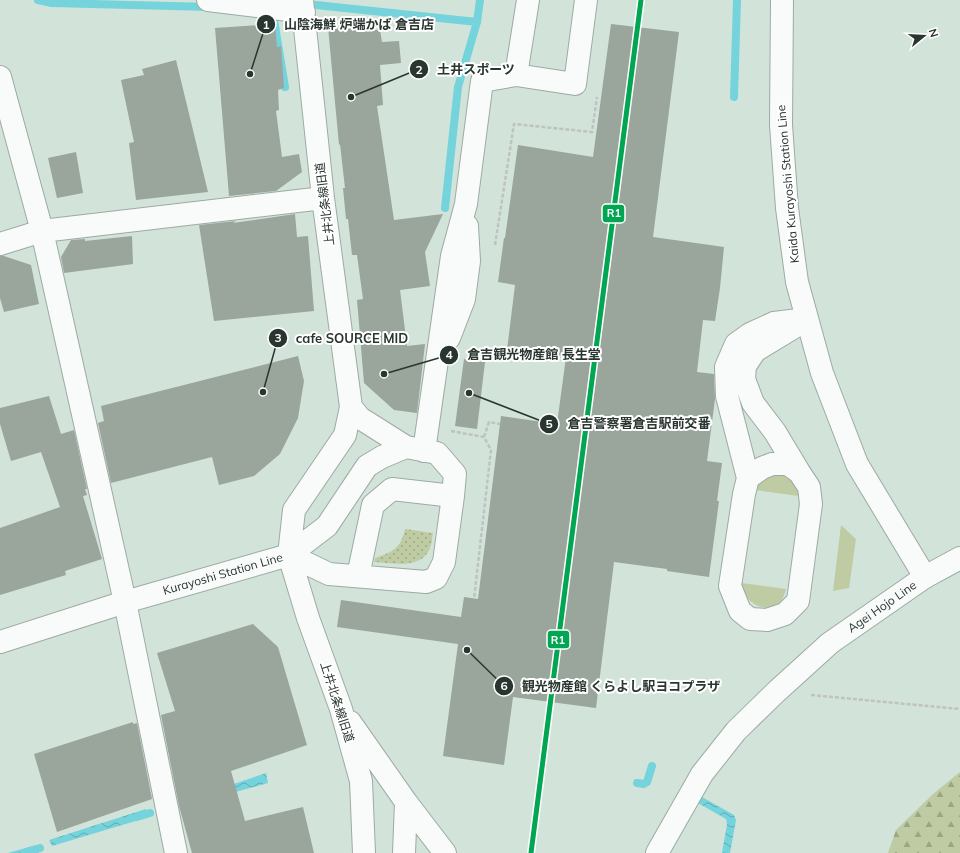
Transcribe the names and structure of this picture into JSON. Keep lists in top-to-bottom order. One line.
{"streets":{"street":["Kaida Kurayoshi Station Line","上井北条線旧道","Kurayoshi Station Line","Agei Hojo Line"]},"crossings":[["Kaida Kurayoshi Station Line","Agei Hojo Line"],["上井北条線旧道","Kurayoshi Station Line"]],"places":["山陰海鮮 炉端かば 倉吉店","土井スポーツ","倉吉観光物産館 長生堂","cafe SOURCE MID","倉吉警察署倉吉駅前交番","観光物産館 くらよし駅ヨコプラザ"],"lines":["transit line R1"],"north":"right"}
